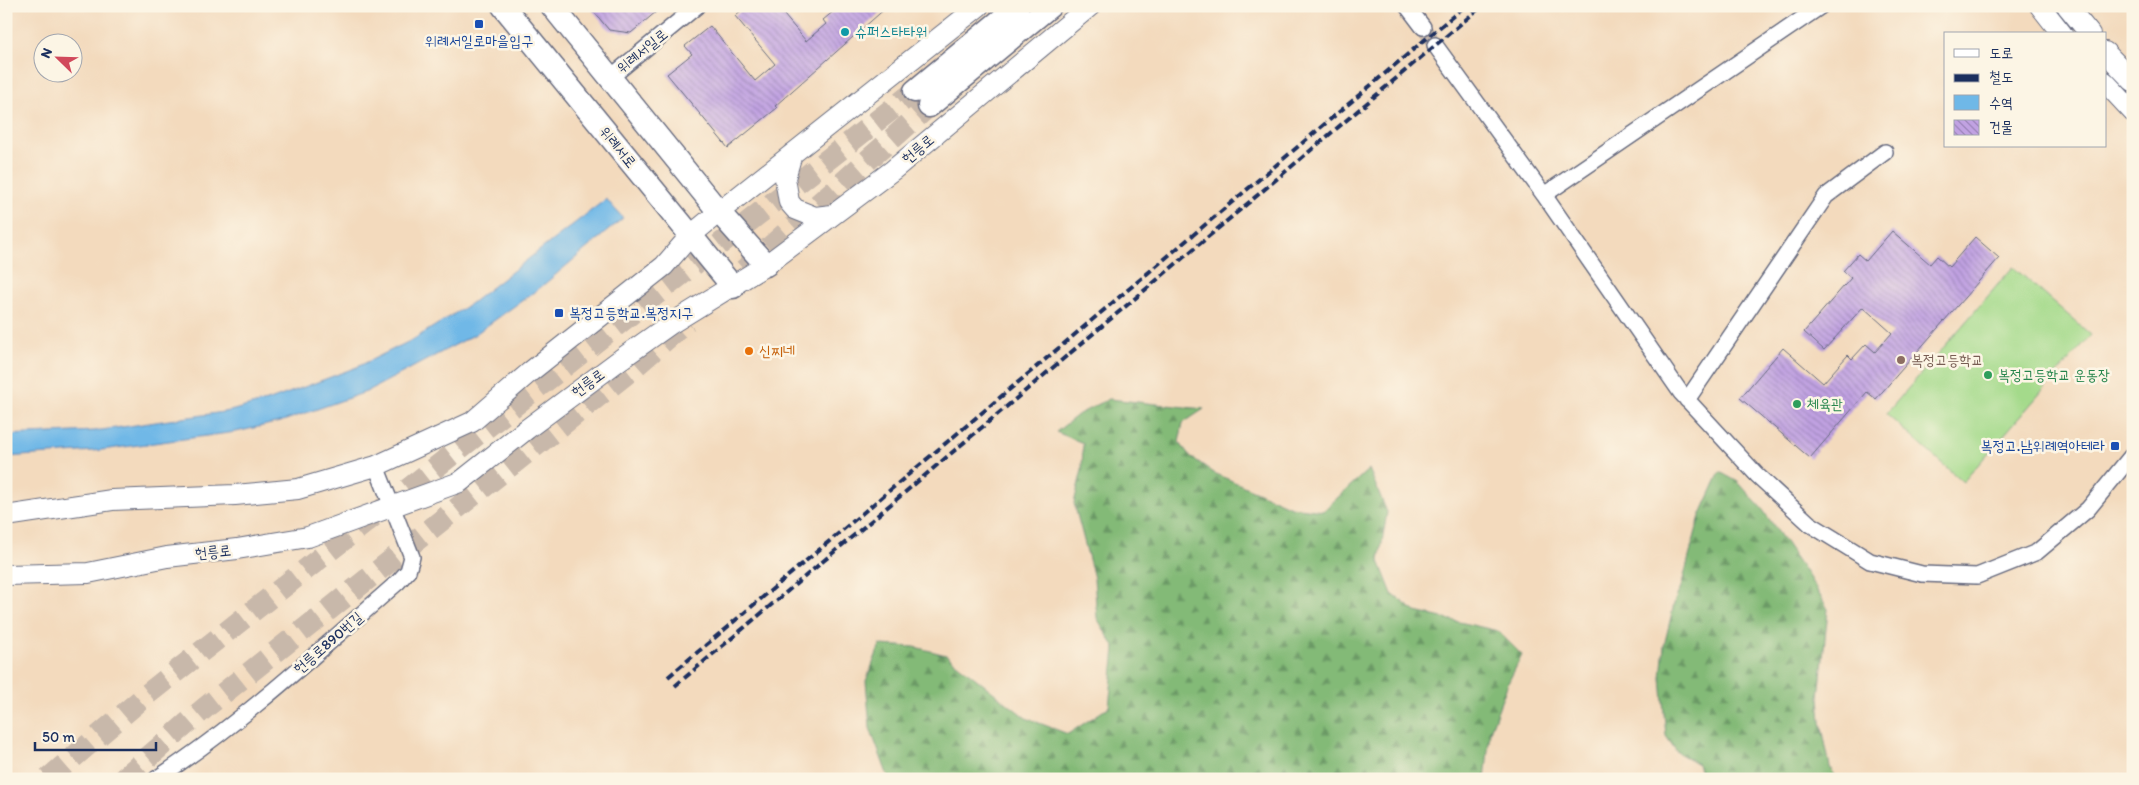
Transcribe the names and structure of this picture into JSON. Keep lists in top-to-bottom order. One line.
{"streets":{"main road":["위례서로","헌릉로"],"street":["위례서일로","헌릉로890번길"]},"crossings":[["위례서로","헌릉로"],["헌릉로","헌릉로890번길"]],"places":{"transit":["위례서일로마을입구","복정고등학교.복정지구","복정고.남위례역아테라"],"other":["슈퍼스타타워","신찌네","복정고등학교","복정고등학교 운동장","체육관"]},"legend":["도로","철도","수역","건물"],"scale_bar":"50 m","north":"top left"}
